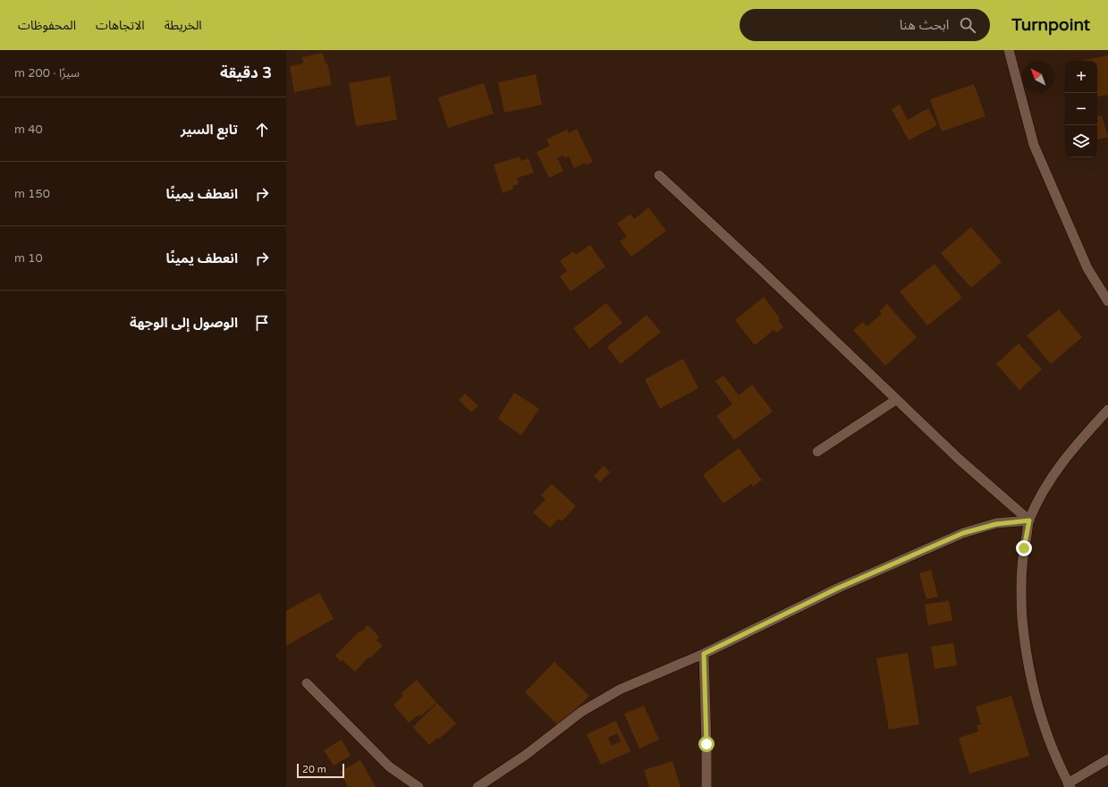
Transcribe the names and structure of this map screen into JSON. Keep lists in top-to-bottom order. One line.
{"scale_bar":"20 m","north":"top left","page":{"header":"Turnpoint","search":"ابحث هنا","nav":["الخريطة","الاتجاهات","المحفوظات"],"heading":["3 دقيقة","سيرًا · 200 m"],"map_buttons":["+","−"],"list":[["تابع السير","40 m"],["انعطف يمينًا","150 m"],["انعطف يمينًا","10 m"],"الوصول إلى الوجهة"],"scale":"20 m"}}
